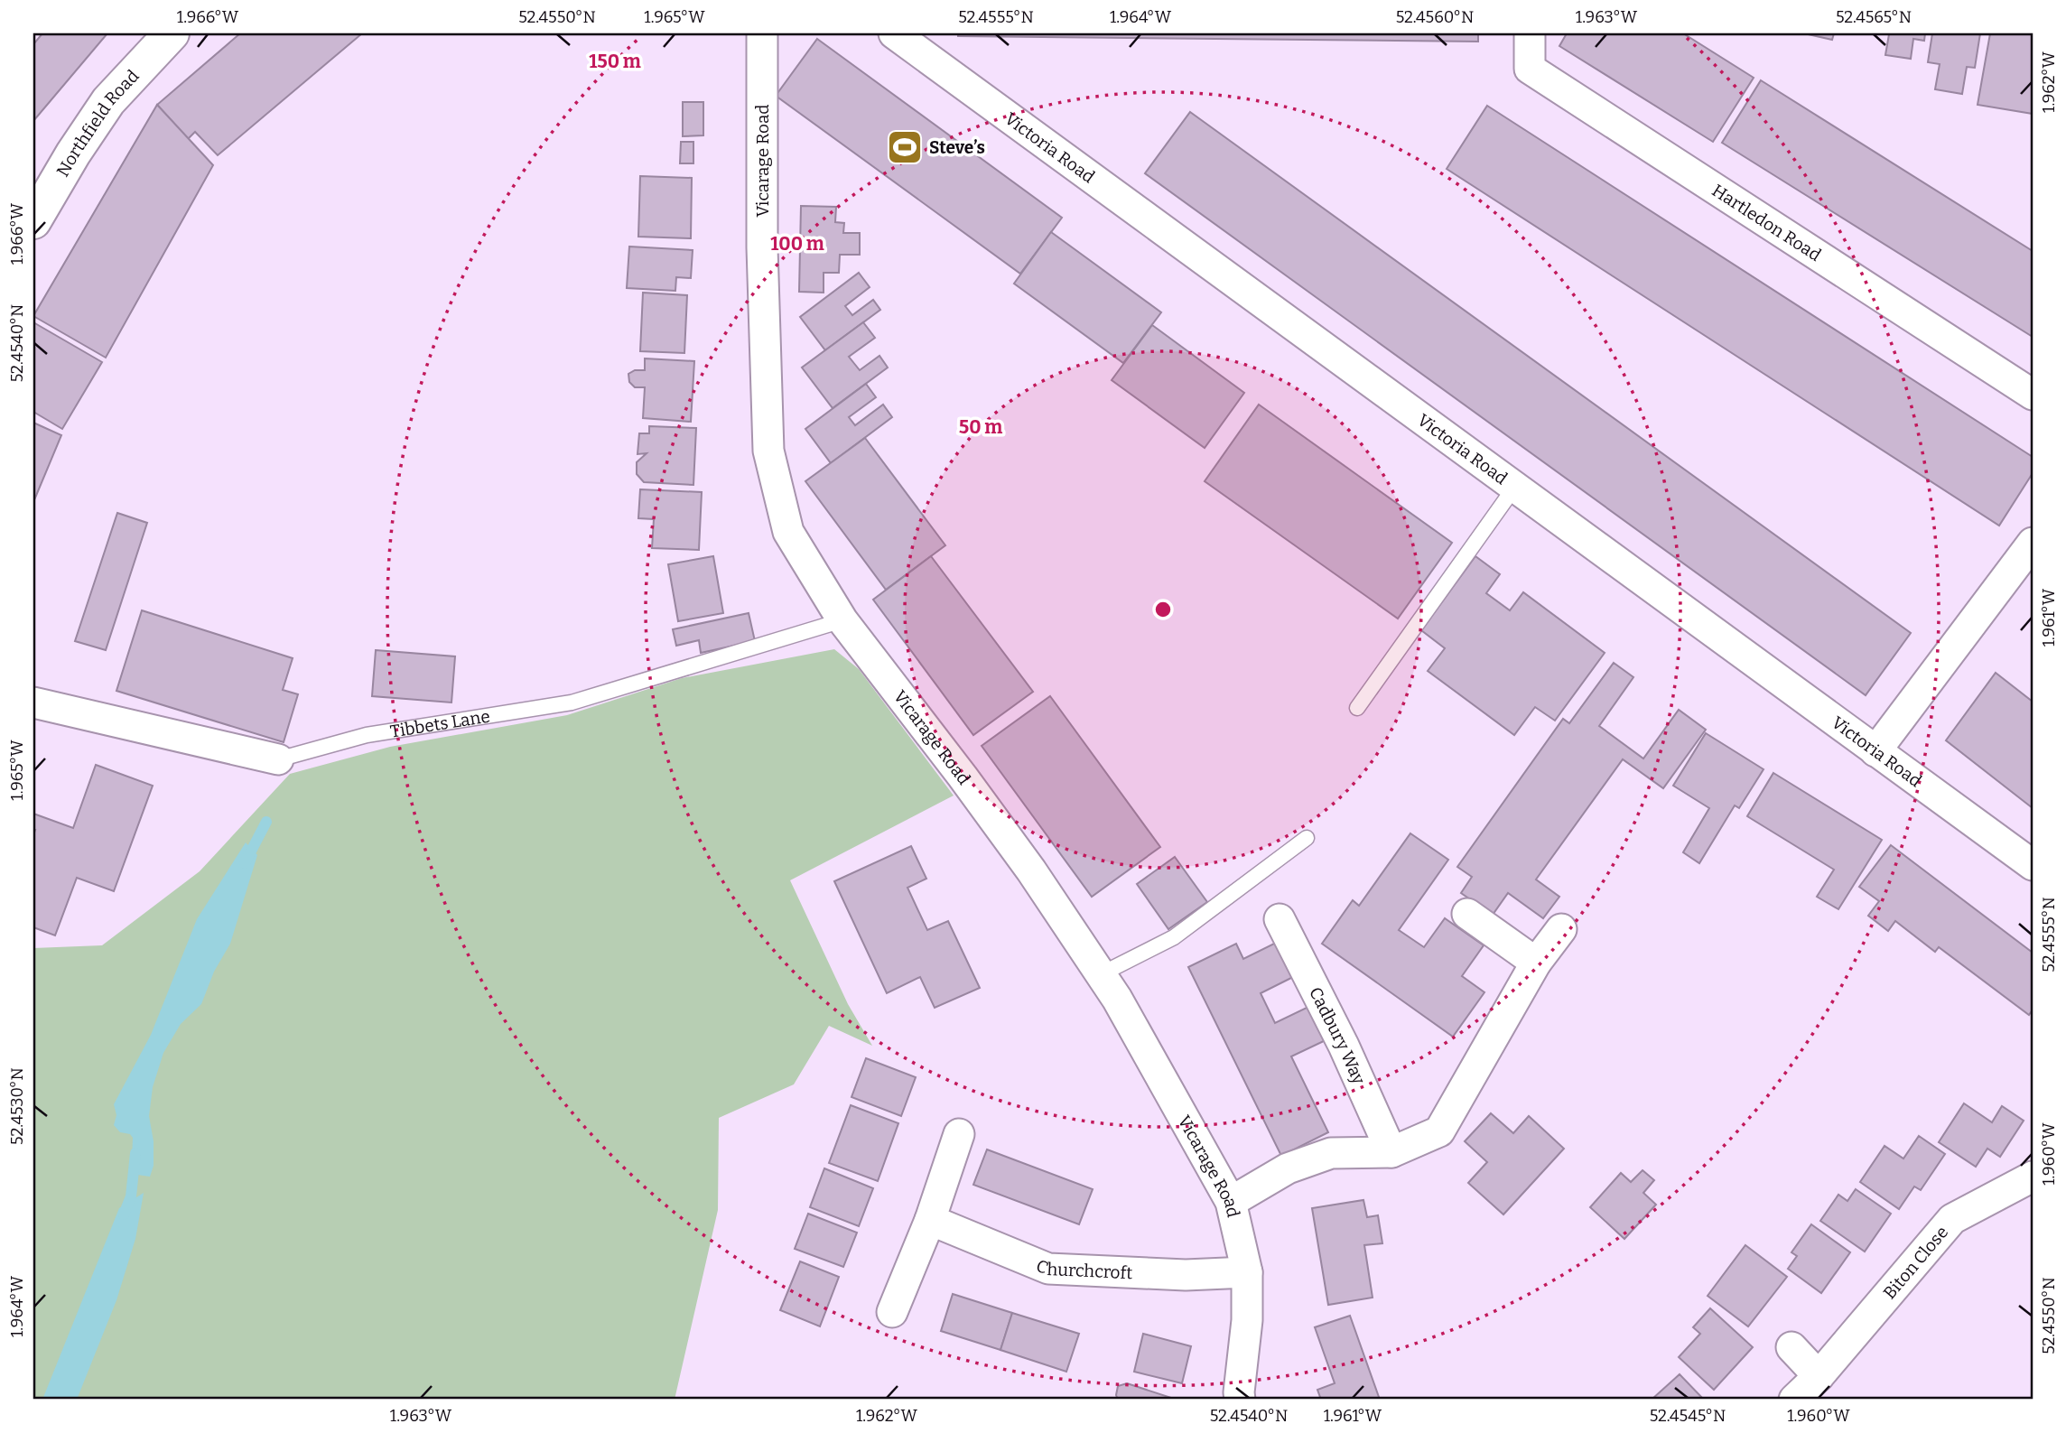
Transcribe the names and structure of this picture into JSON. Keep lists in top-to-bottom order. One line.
{"streets":{"street":["Northfield Road","Victoria Road","Vicarage Road","Hartledon Road","Tibbets Lane","Cadbury Way","Biton Close","Churchcroft"]},"crossings":[["Vicarage Road","Tibbets Lane"],["Vicarage Road","Churchcroft"]],"places":{"sports":["Steve’s"]},"coordinates":["1.966°W","52.4550°N","1.965°W","52.4555°N","1.964°W","52.4560°N","1.963°W","52.4565°N","1.962°W","52.4540°N","1.961°W","52.4530°N","1.960°W","52.4545°N"],"rings":["150 m","100 m","50 m"]}
